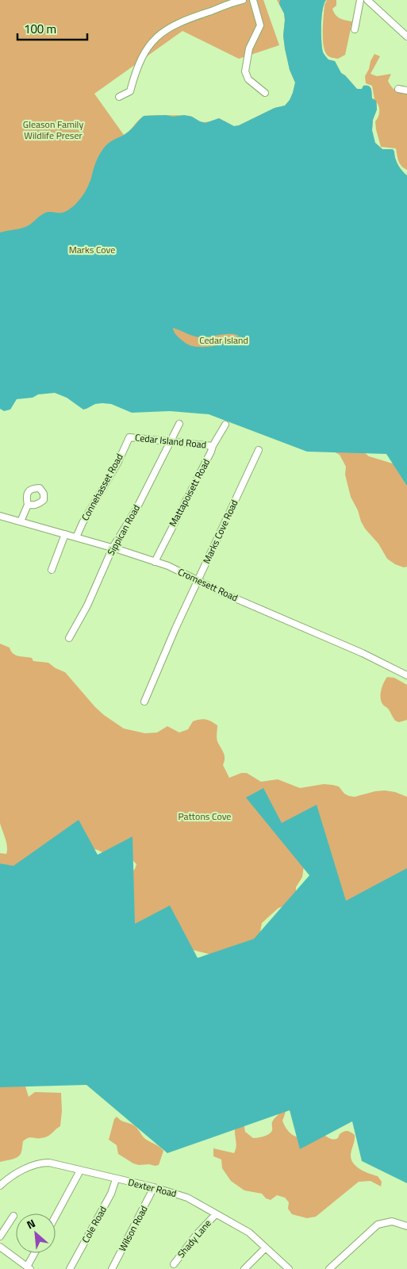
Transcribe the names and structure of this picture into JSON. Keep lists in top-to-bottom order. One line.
{"streets":{"street":["Cedar Island Road","Connehasset Road","Mattapoisett Road","Sippican Road","Marks Cove Road","Cromesett Road","Dexter Road","Cole Road","Wilson Road","Shady Lane"]},"crossings":[["Cedar Island Road","Connehasset Road"],["Cedar Island Road","Mattapoisett Road"],["Cedar Island Road","Sippican Road"],["Connehasset Road","Cromesett Road"],["Mattapoisett Road","Cromesett Road"],["Sippican Road","Cromesett Road"],["Marks Cove Road","Cromesett Road"],["Dexter Road","Cole Road"],["Dexter Road","Wilson Road"],["Dexter Road","Shady Lane"]],"parks":["Gleason Family Wildlife Preser","Marks Cove","Cedar Island","Pattons Cove"],"scale_bar":"100 m","north":"top left"}
